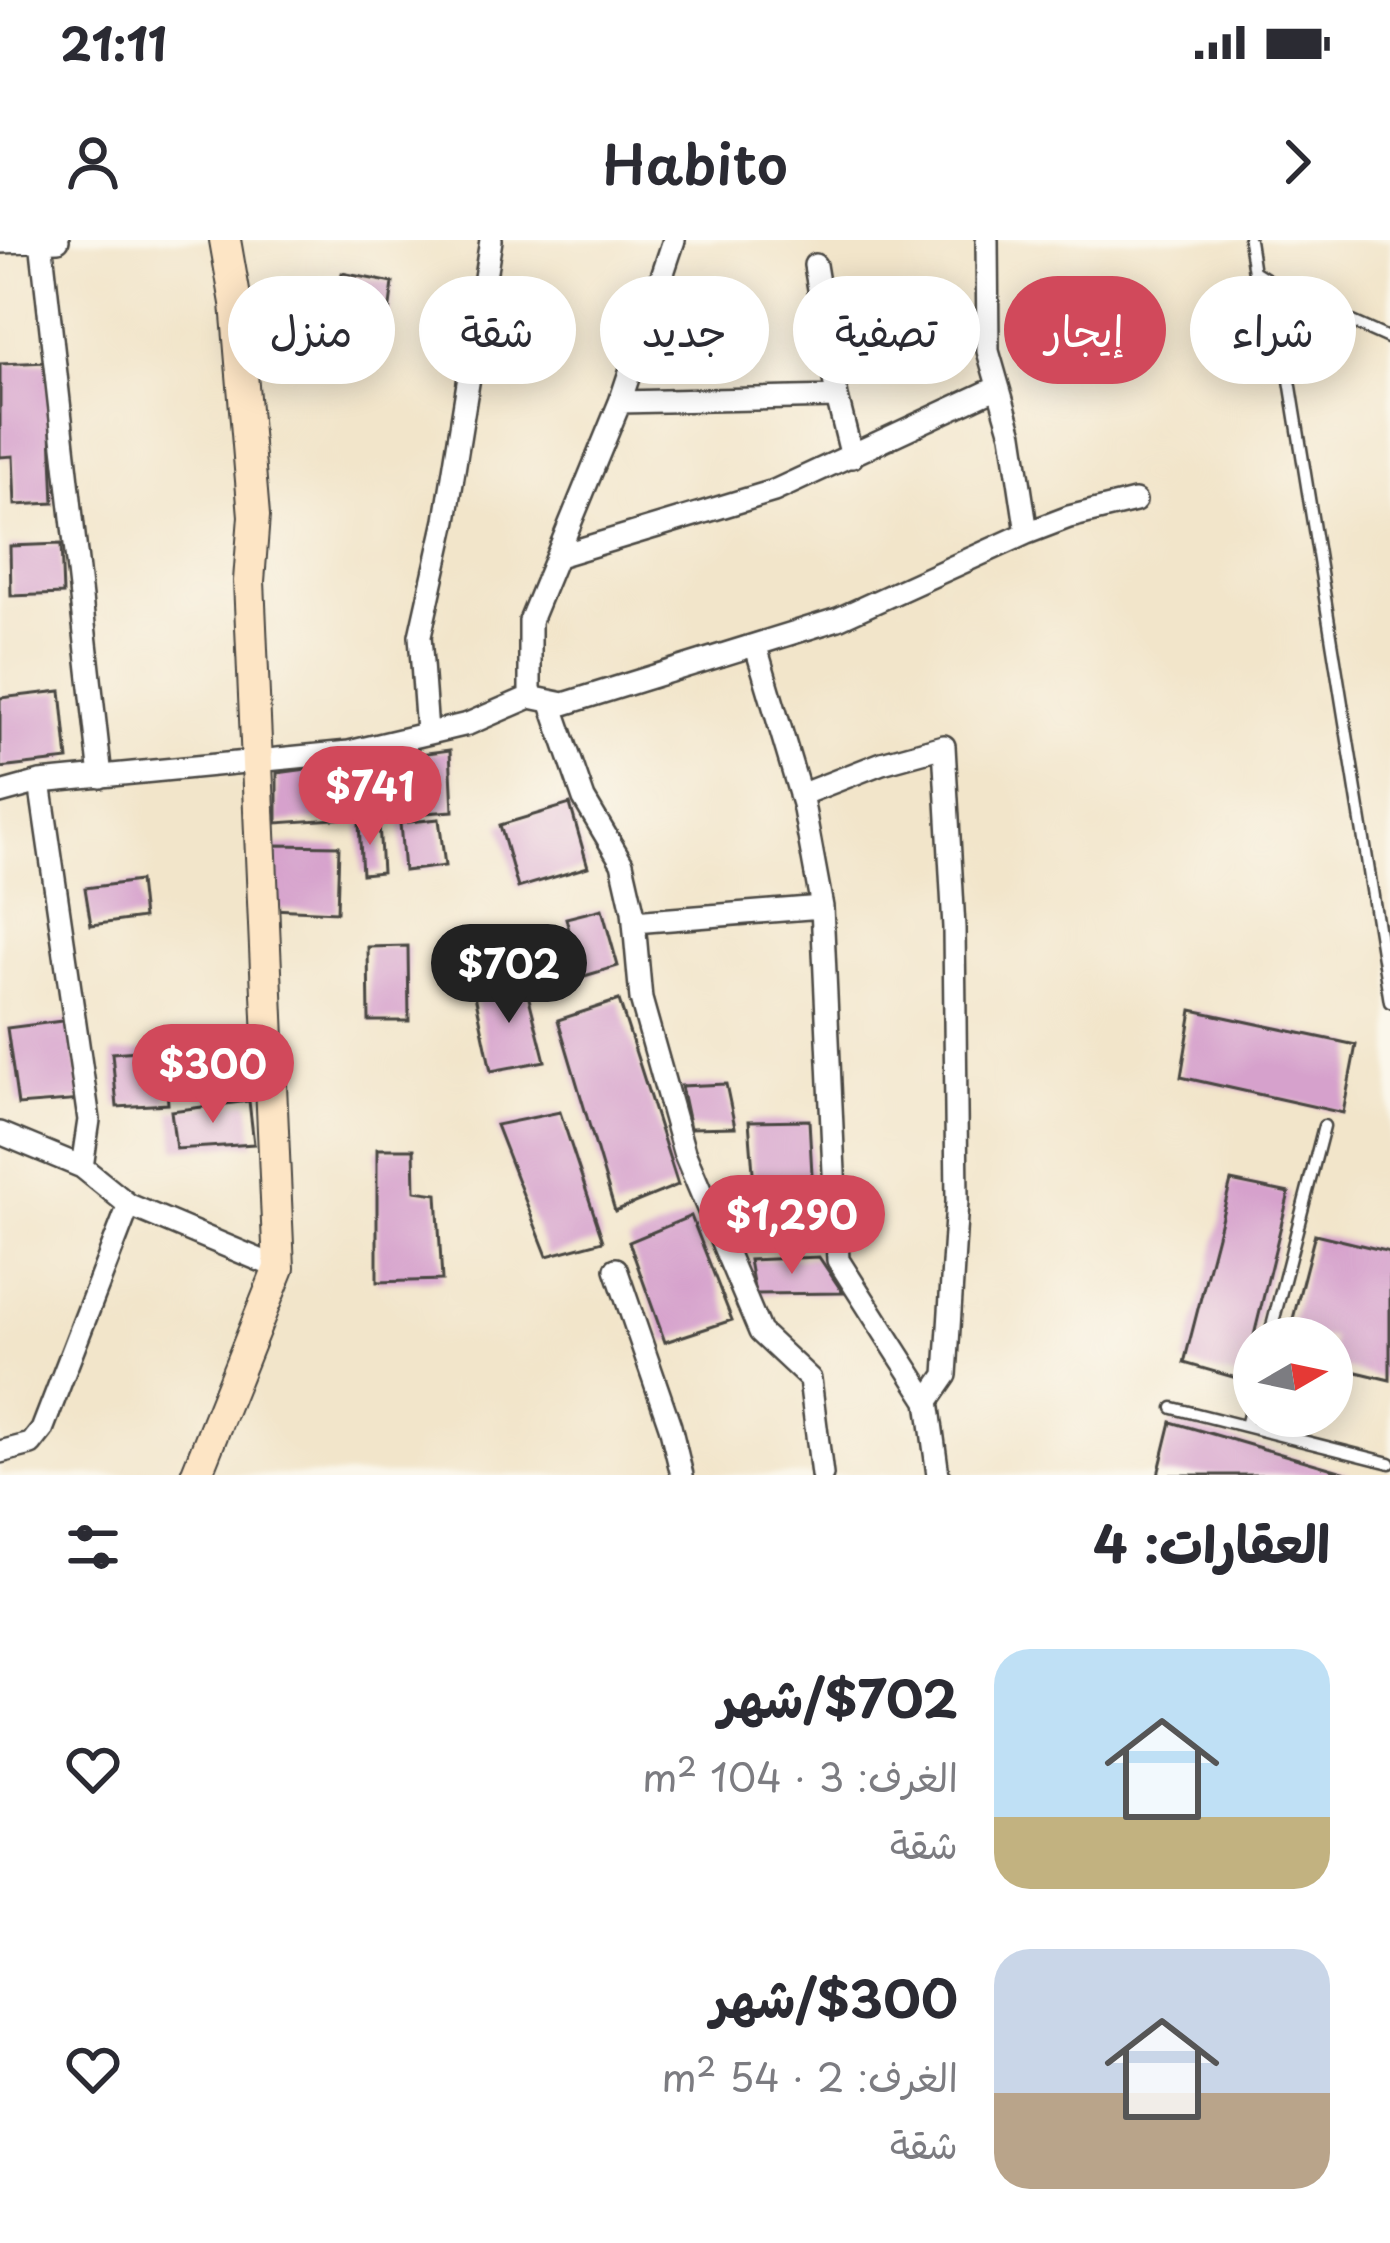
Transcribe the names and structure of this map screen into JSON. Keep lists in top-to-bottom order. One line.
{"north":"right","page":{"status":"21:11","header":"Habito","chip":["شراء","إيجار","تصفية","جديد","شقة","منزل"],"price":["$741","$702","$300","$1,290"],"heading":"العقارات: 4","list":[{"name":"$702/شهر","note":"الغرف: 3 · 104 m² · شقة"},{"name":"$300/شهر","note":"الغرف: 2 · 54 m² · شقة"}]}}
